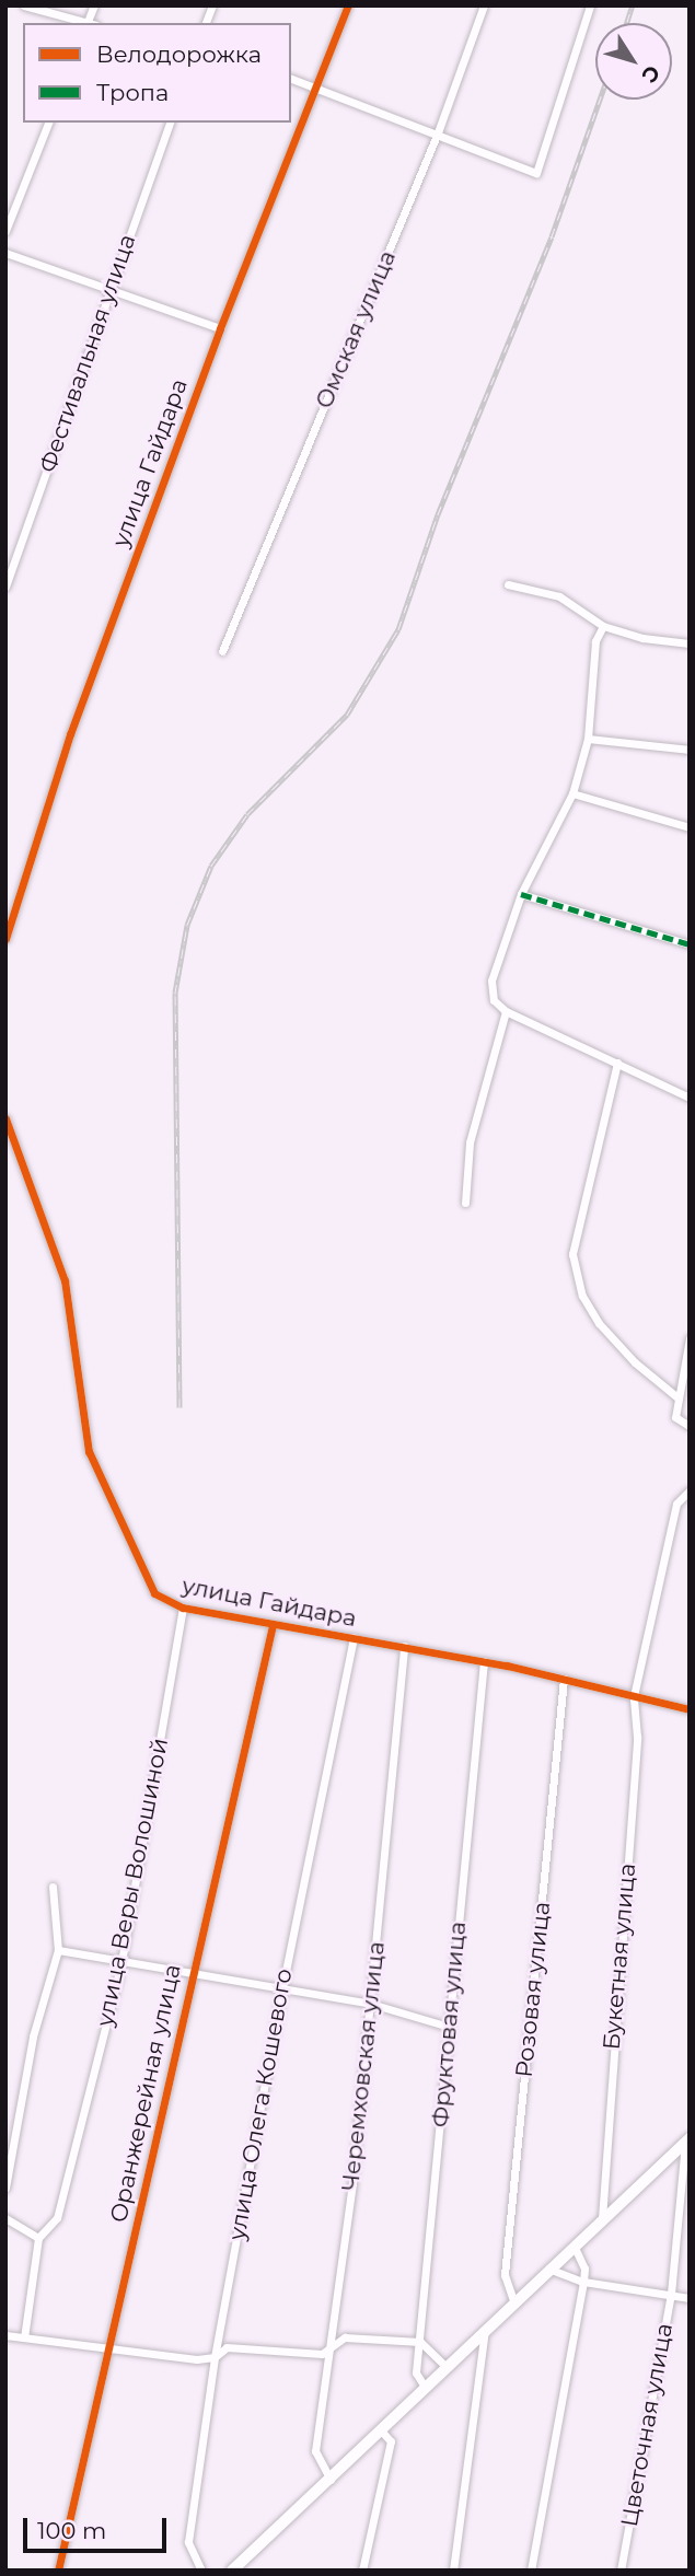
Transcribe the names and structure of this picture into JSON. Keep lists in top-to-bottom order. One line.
{"streets":{"street":["Омская улица","Фестивальная улица","улица Гайдара","улица Веры Волошиной","Букетная улица","Розовая улица","Фруктовая улица","Черемховская улица","Оранжерейная улица","улица Олега Кошевого","Цветочная улица"]},"crossings":[["улица Гайдара","улица Веры Волошиной"],["улица Гайдара","Букетная улица"],["улица Гайдара","Розовая улица"],["улица Гайдара","Фруктовая улица"],["улица Гайдара","Черемховская улица"],["улица Гайдара","Оранжерейная улица"],["улица Гайдара","улица Олега Кошевого"]],"legend":["Велодорожка","Тропа"],"scale_bar":"100 m","north":"bottom right"}
